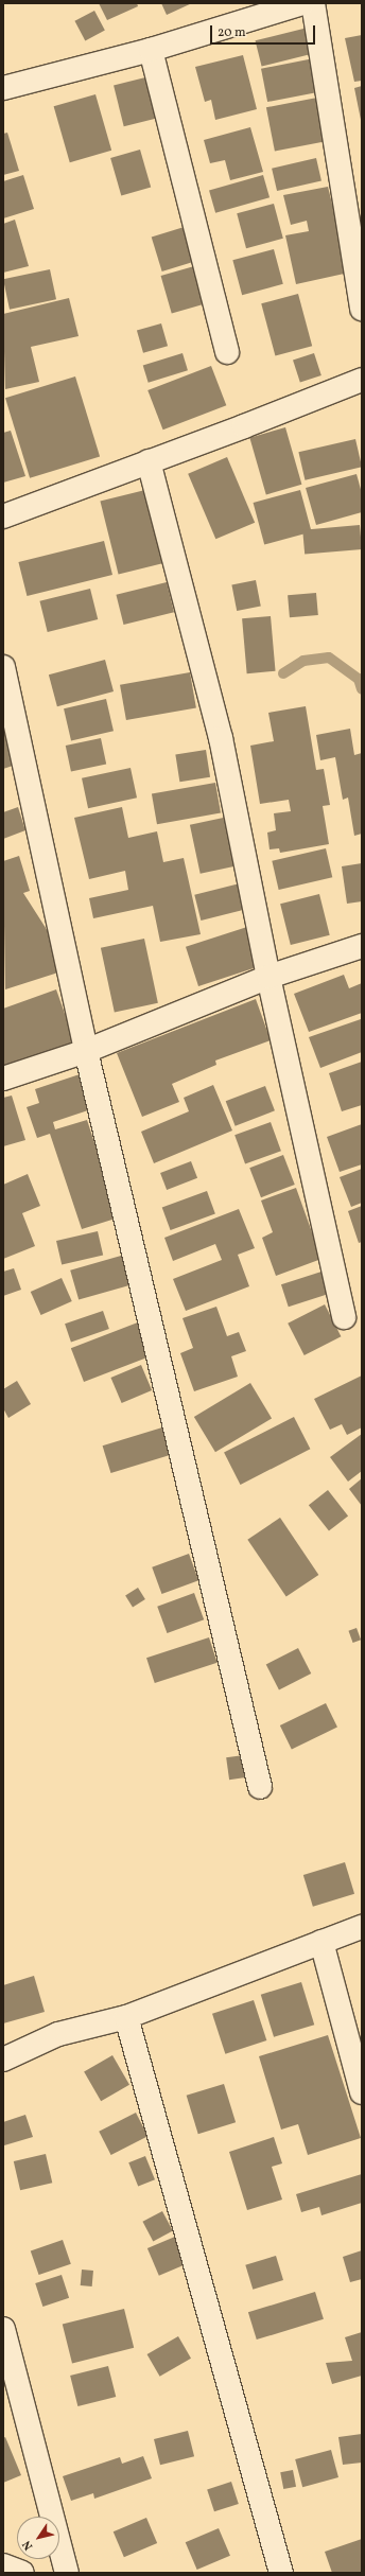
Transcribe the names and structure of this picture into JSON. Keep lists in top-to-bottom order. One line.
{"scale_bar":"20 m","north":"bottom left"}
